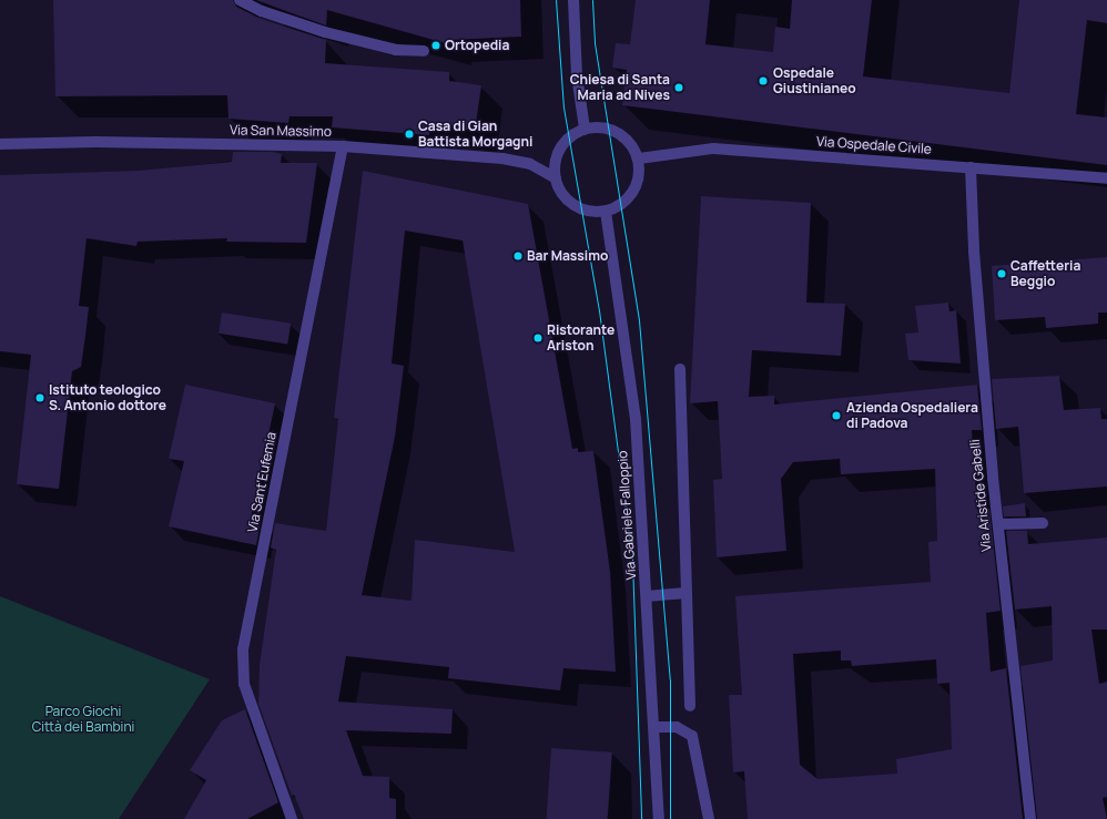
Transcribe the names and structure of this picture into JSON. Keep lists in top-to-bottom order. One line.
{"streets":{"street":["Via San Massimo","Via Ospedale Civile","Via Sant'Eufemia","Via Aristide Gabelli","Via Gabriele Falloppio"]},"crossings":[["Via San Massimo","Via Ospedale Civile"],["Via San Massimo","Via Sant'Eufemia"],["Via San Massimo","Via Gabriele Falloppio"],["Via Ospedale Civile","Via Aristide Gabelli"],["Via Ospedale Civile","Via Gabriele Falloppio"]],"parks":["Parco Giochi Città dei Bambini"],"places":["Ortopedia","Ospedale Giustinianeo","Chiesa di Santa Maria ad Nives","Casa di Gian Battista Morgagni","Bar Massimo","Caffetteria Beggio","Ristorante Ariston","Istituto teologico S. Antonio dottore","Azienda Ospedaliera di Padova"]}
